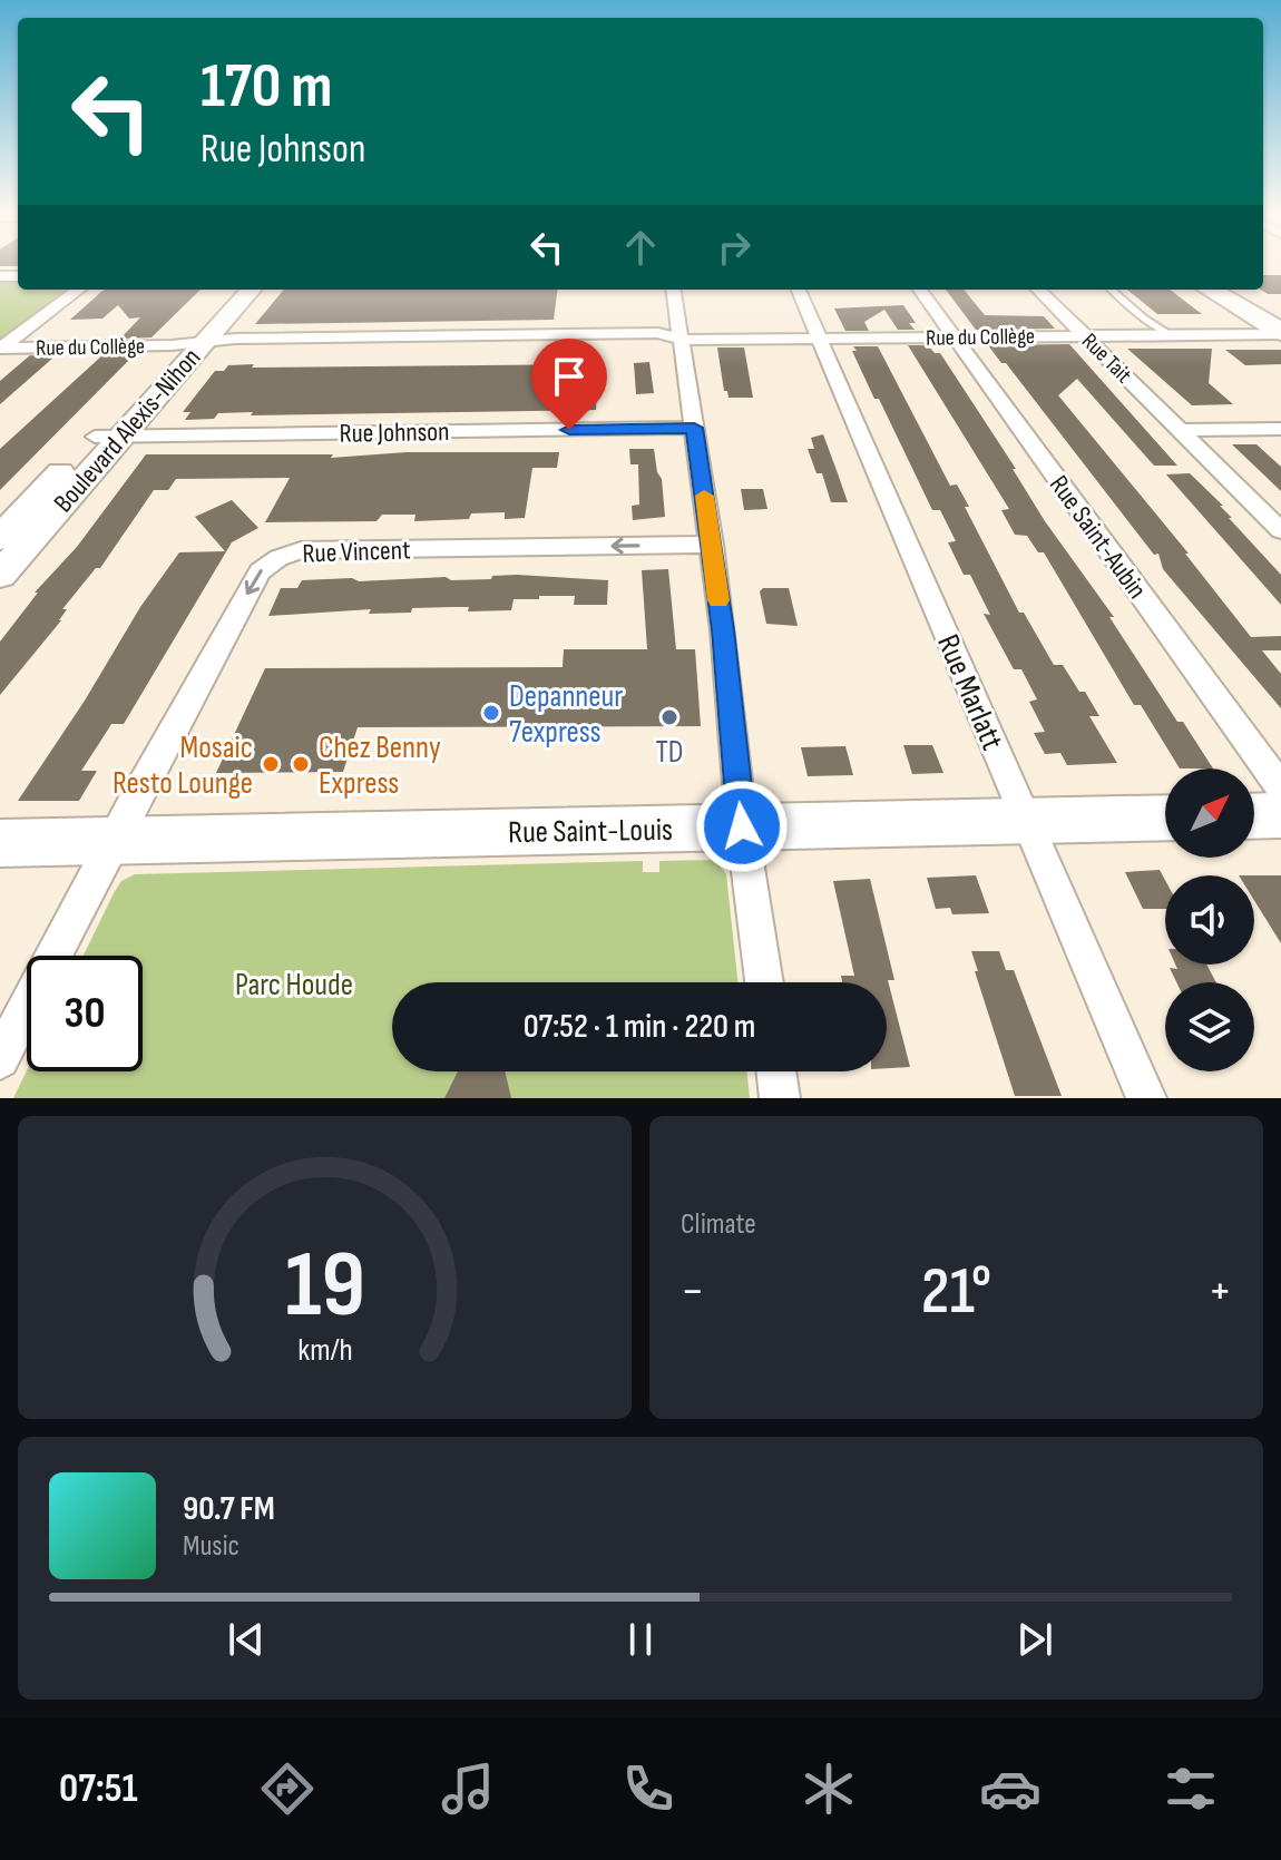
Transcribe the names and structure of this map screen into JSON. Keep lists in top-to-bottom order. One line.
{"streets":{"street":["Rue du Collège","Rue Tait","Boulevard Alexis-Nihon","Rue Johnson","Rue Saint-Aubin","Rue Vincent","Rue Marlatt","Rue Saint-Louis"]},"crossings":[["Rue du Collège","Rue Tait"],["Rue du Collège","Boulevard Alexis-Nihon"],["Rue du Collège","Rue Saint-Aubin"],["Rue du Collège","Rue Marlatt"],["Boulevard Alexis-Nihon","Rue Johnson"],["Rue Vincent","Rue Saint-Louis"],["Rue Marlatt","Rue Saint-Louis"]],"one_way":["Rue Vincent"],"parks":["Parc Houde"],"places":["Depanneur 7express","TD","Mosaic Resto Lounge","Chez Benny Express"],"north":"top right","page":{"turn":["170 m","Rue Johnson"],"limit":"30","trip":"07:52 · 1 min · 220 m","tile":"Climate","heat":["−","21°","+"],"song":["90.7 FM","Music"],"tabs":"07:51","gauge":["19","km/h"]}}
